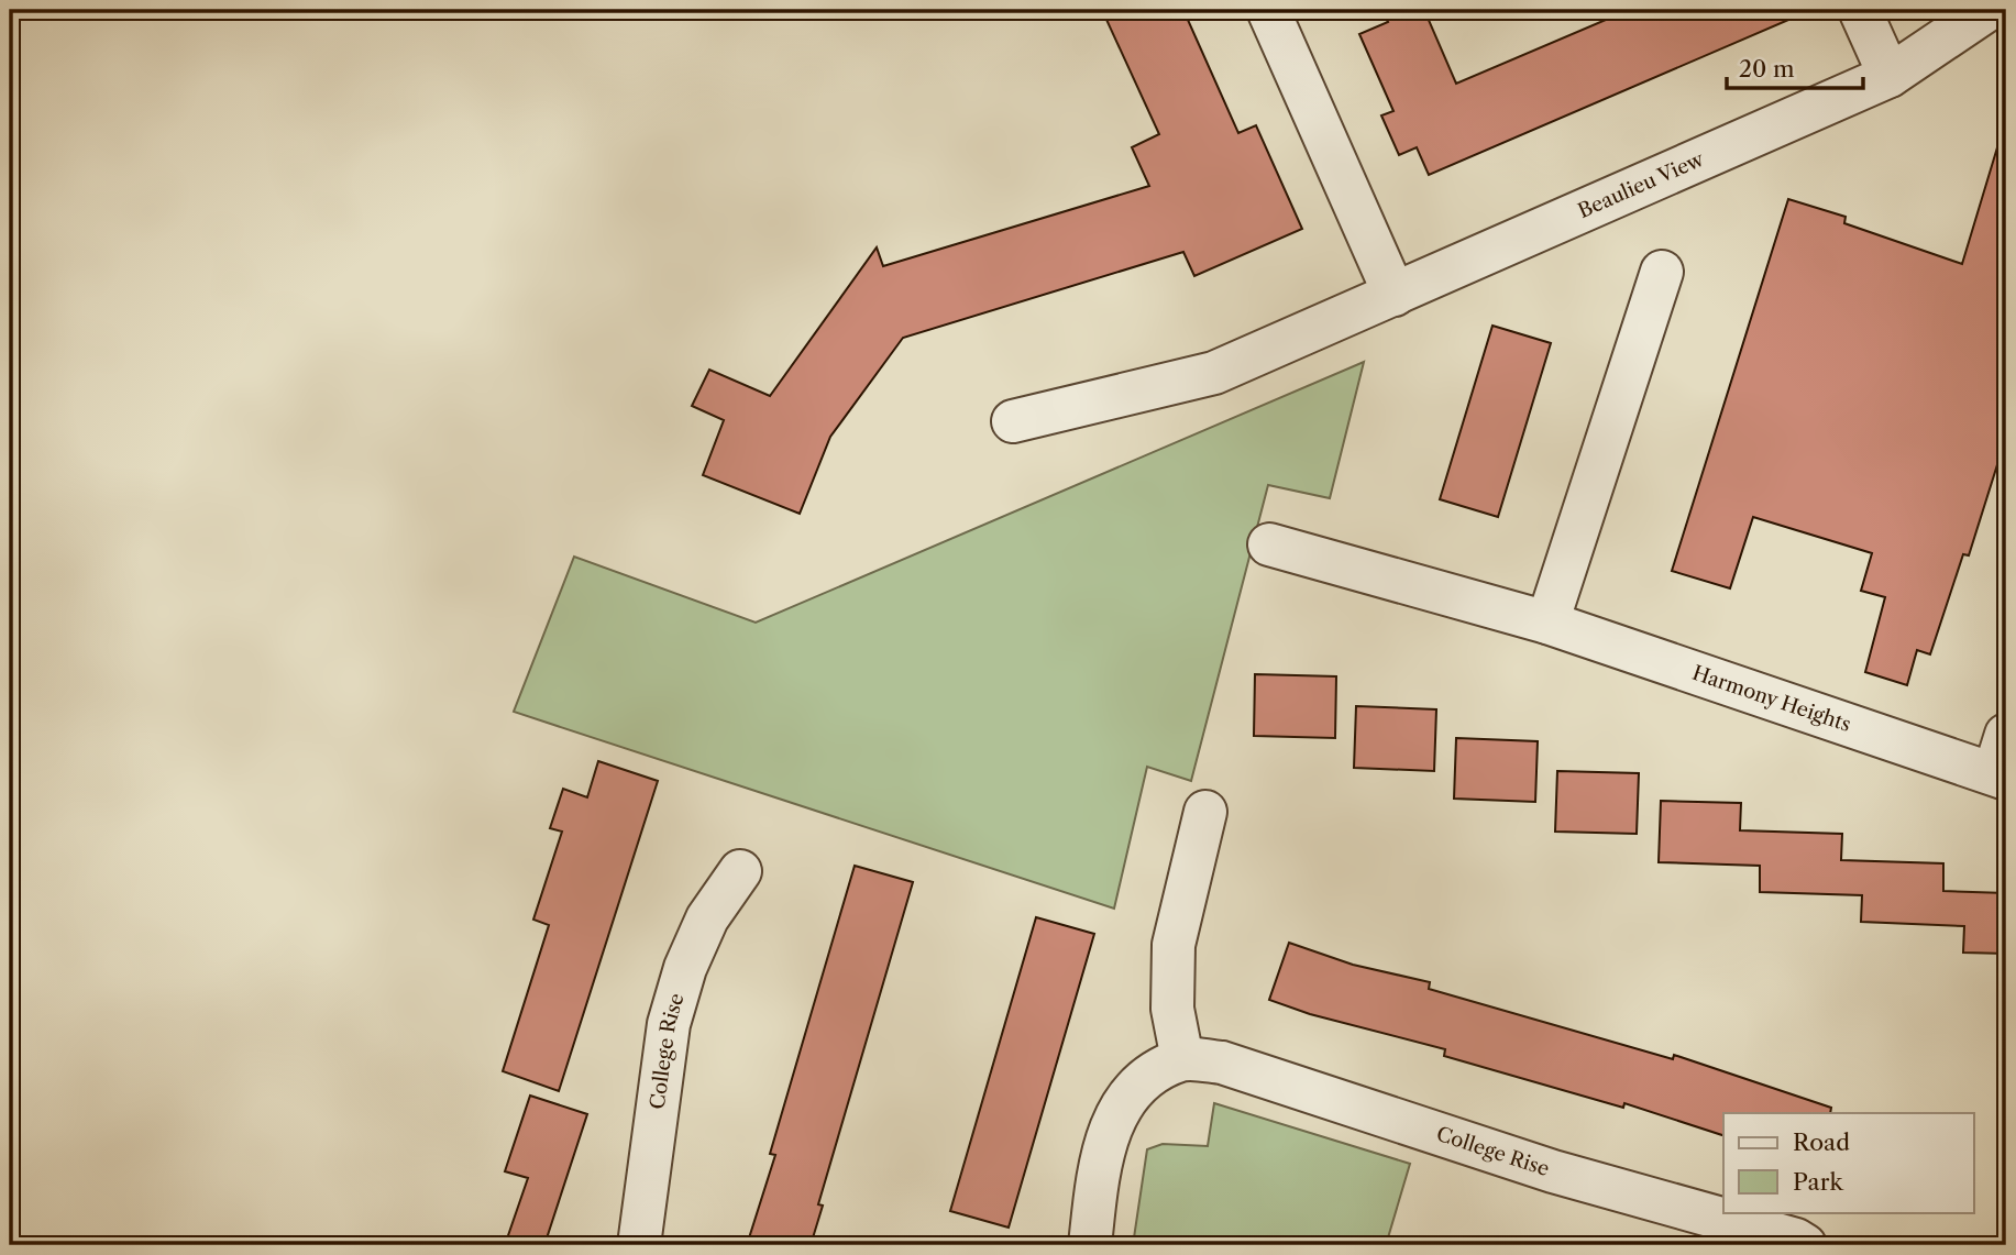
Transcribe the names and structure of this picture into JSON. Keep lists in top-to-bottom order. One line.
{"streets":{"street":["Beaulieu View","Harmony Heights","College Rise"]},"legend":["Road","Park"],"scale_bar":"20 m"}
